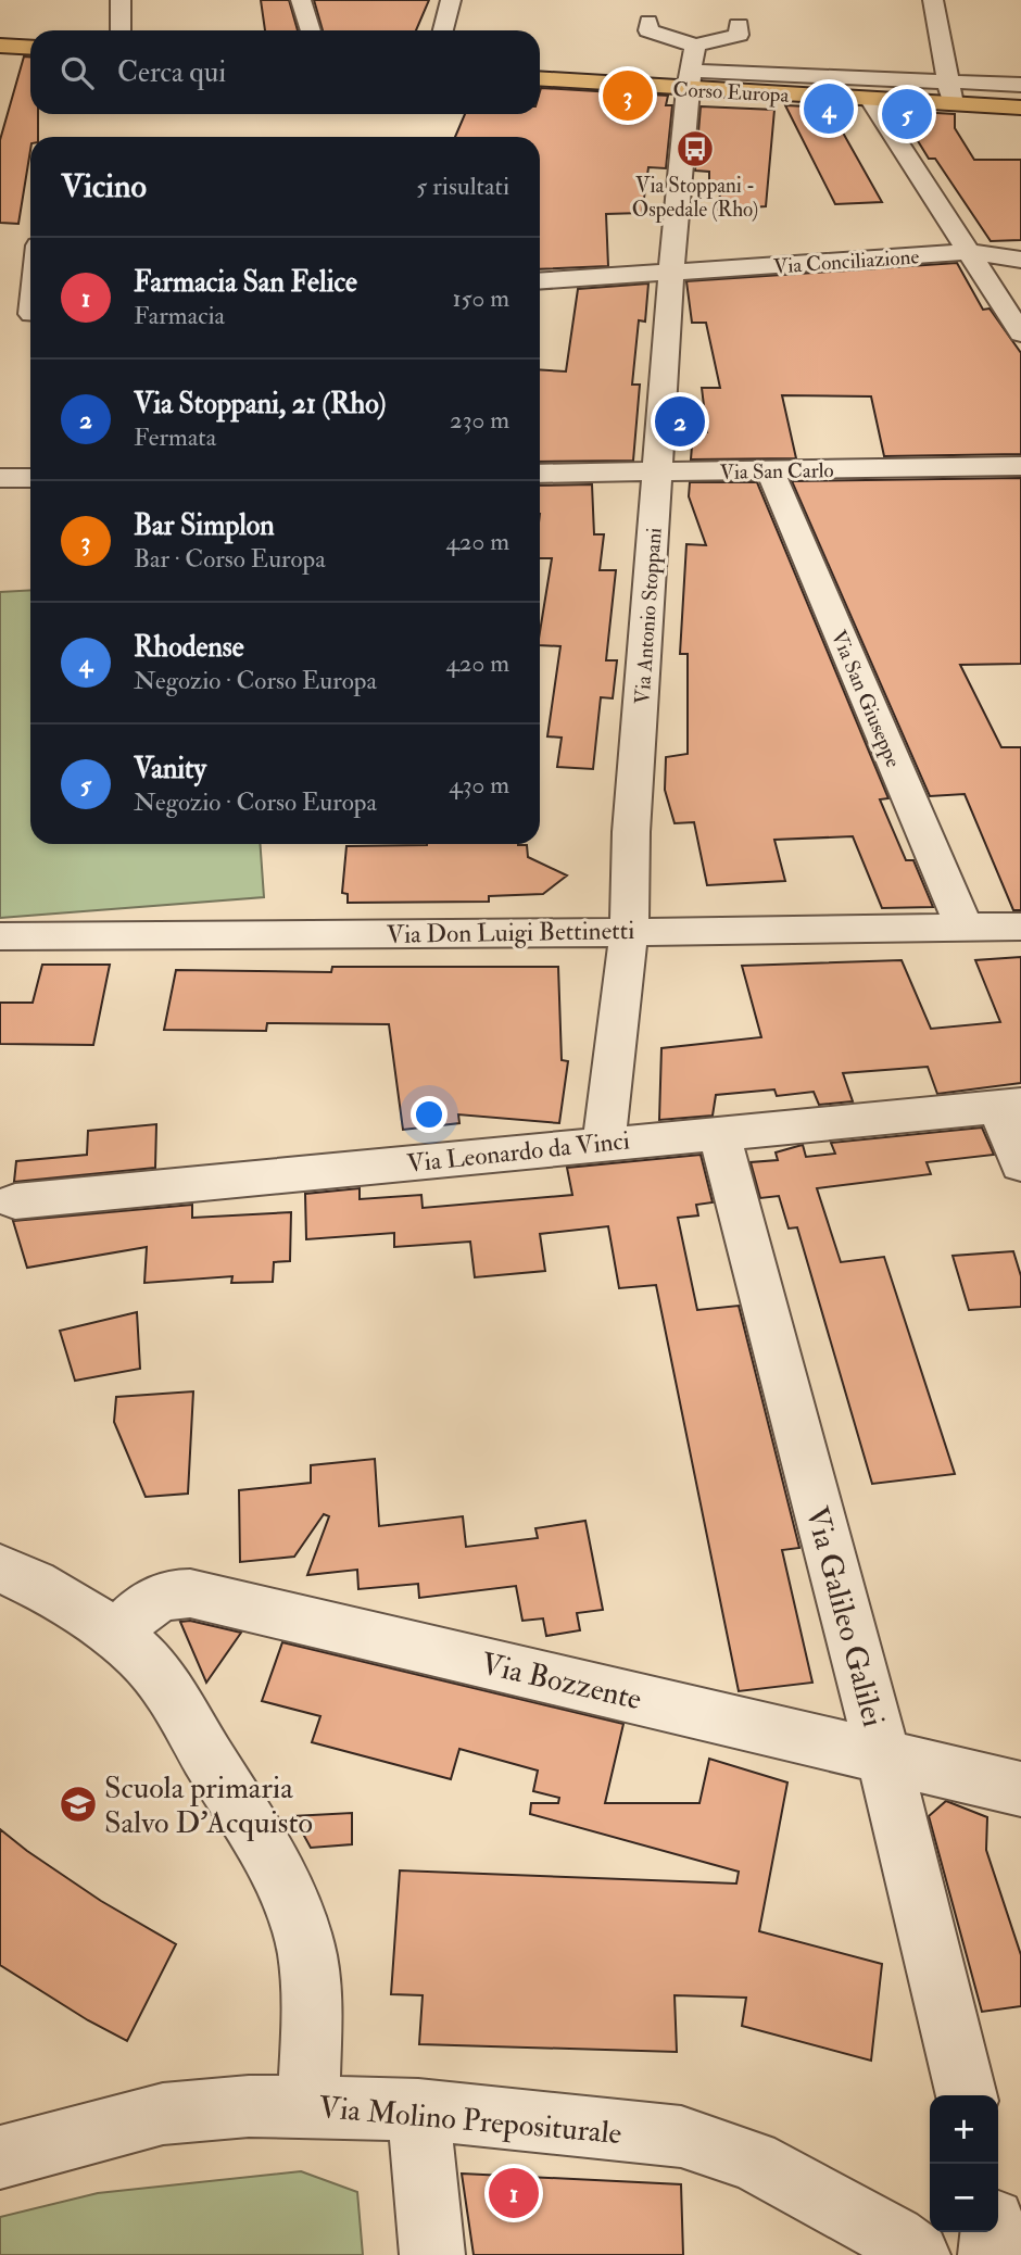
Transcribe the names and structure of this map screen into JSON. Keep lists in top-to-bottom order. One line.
{"streets":{"main road":["Corso Europa"],"street":["Via Conciliazione","Via San Carlo","Via Antonio Stoppani","Via San Giuseppe","Via Don Luigi Bettinetti","Via Leonardo da Vinci","Via Galileo Galilei","Via Bozzente","Via Molino Prepositurale"]},"crossings":[["Corso Europa","Via Antonio Stoppani"],["Via Conciliazione","Via Antonio Stoppani"],["Via San Carlo","Via Antonio Stoppani"],["Via San Carlo","Via San Giuseppe"],["Via Antonio Stoppani","Via Don Luigi Bettinetti"],["Via Antonio Stoppani","Via Leonardo da Vinci"],["Via San Giuseppe","Via Don Luigi Bettinetti"],["Via Leonardo da Vinci","Via Galileo Galilei"],["Via Galileo Galilei","Via Bozzente"]],"places":{"bus stop":["Via Stoppani - Ospedale (Rho)"],"school or university":["Scuola primaria Salvo D'Acquisto"]},"page":{"search":"Cerca qui","pins":["3","4","5","2","1"],"heading":["Vicino","5 risultati"],"list":[{"mark":"1","name":"Farmacia San Felice","note":"Farmacia","value":"150 m"},{"mark":"2","name":"Via Stoppani, 21 (Rho)","note":"Fermata","value":"230 m"},{"mark":"3","name":"Bar Simplon","note":"Bar · Corso Europa","value":"420 m"},{"mark":"4","name":"Rhodense","note":"Negozio · Corso Europa","value":"420 m"},{"mark":"5","name":"Vanity","note":"Negozio · Corso Europa","value":"430 m"}],"map_buttons":["+","−"]}}
